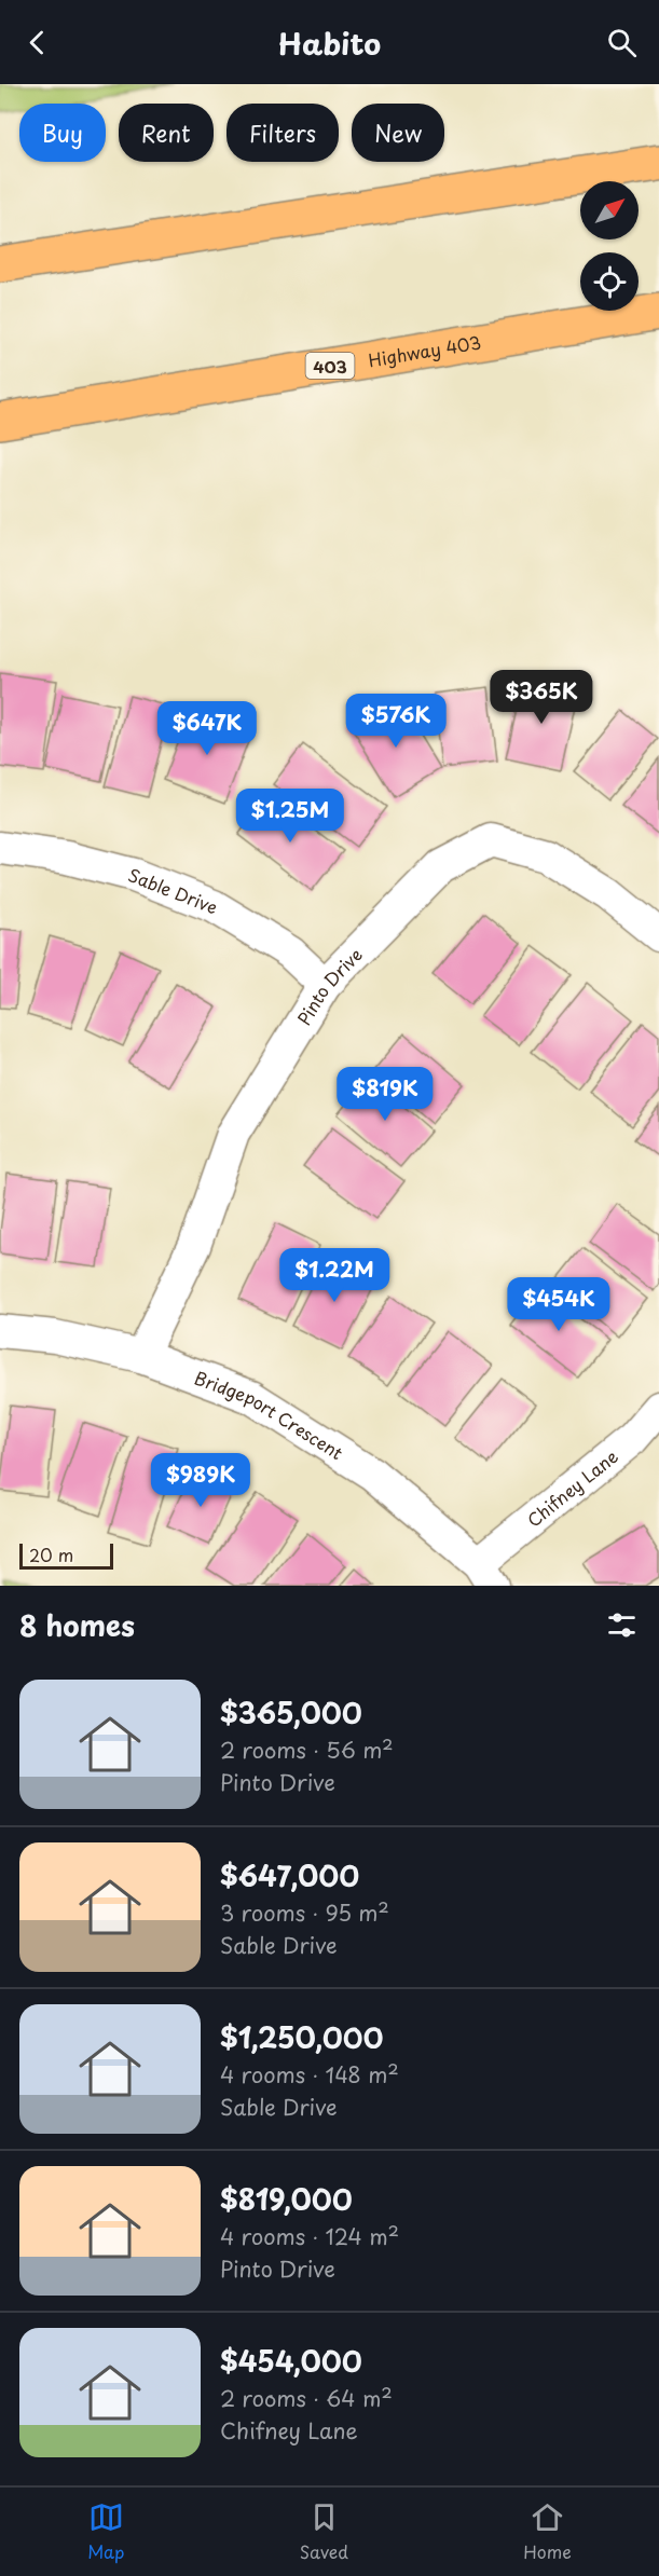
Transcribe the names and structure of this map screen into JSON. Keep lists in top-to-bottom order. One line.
{"streets":{"highway":["Highway 403","403"],"street":["Sable Drive","Pinto Drive","Bridgeport Crescent","Chifney Lane"]},"crossings":[["Sable Drive","Pinto Drive"],["Pinto Drive","Bridgeport Crescent"],["Bridgeport Crescent","Chifney Lane"]],"scale_bar":"20 m","north":"top right","page":{"header":"Habito","chip":["Buy","Rent","Filters","New"],"price":["$365K","$576K","$647K","$1.25M","$819K","$1.22M","$454K","$989K"],"scale":"20 m","heading":"8 homes","list":[{"name":"$365,000","note":"2 rooms · 56 m² · Pinto Drive"},{"name":"$647,000","note":"3 rooms · 95 m² · Sable Drive"},{"name":"$1,250,000","note":"4 rooms · 148 m² · Sable Drive"},{"name":"$819,000","note":"4 rooms · 124 m² · Pinto Drive"},{"name":"$454,000","note":"2 rooms · 64 m² · Chifney Lane"}],"tabs":["Map","Saved","Home"]}}
